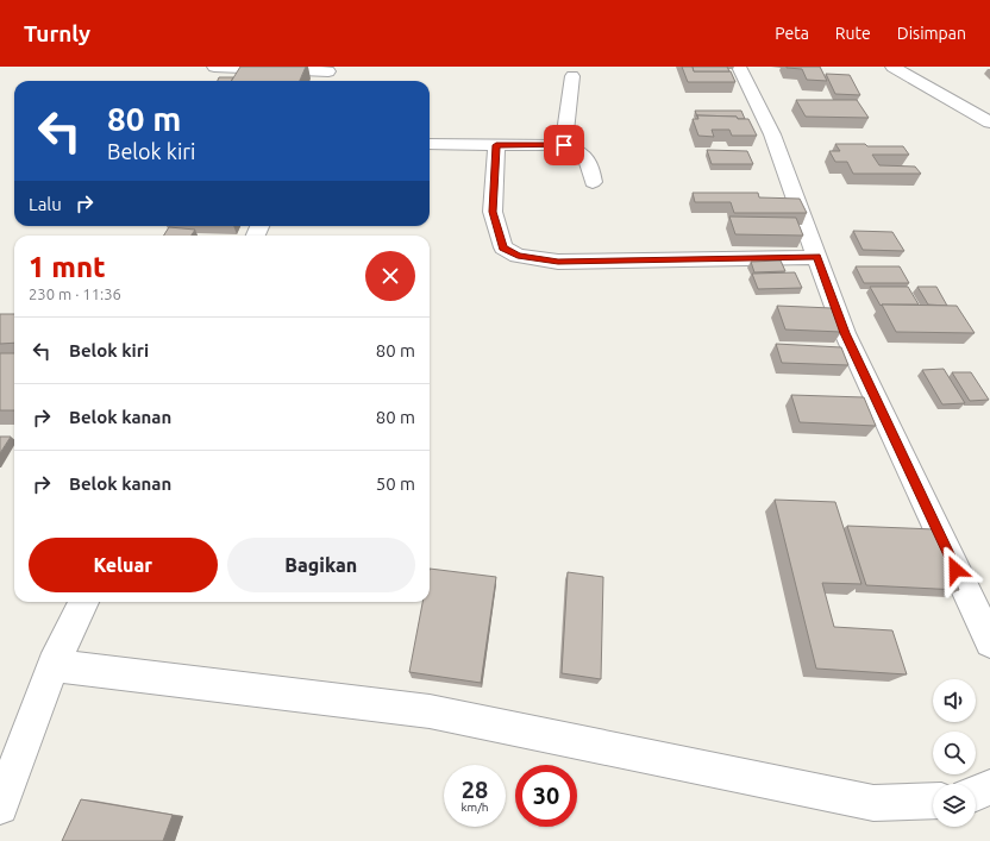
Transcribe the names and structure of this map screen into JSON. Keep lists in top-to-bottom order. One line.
{"page":{"header":"Turnly","nav":["Peta","Rute","Disimpan"],"turn":["80 m","Belok kiri"],"then":"Lalu","heading":["1 mnt","230 m · 11:36"],"list":[{"name":"Belok kiri","value":"80 m"},{"name":"Belok kanan","value":"80 m"},{"name":"Belok kanan","value":"50 m"}],"buttons":["Keluar","Bagikan"],"speed":"28 km/h","limit":"30"}}
